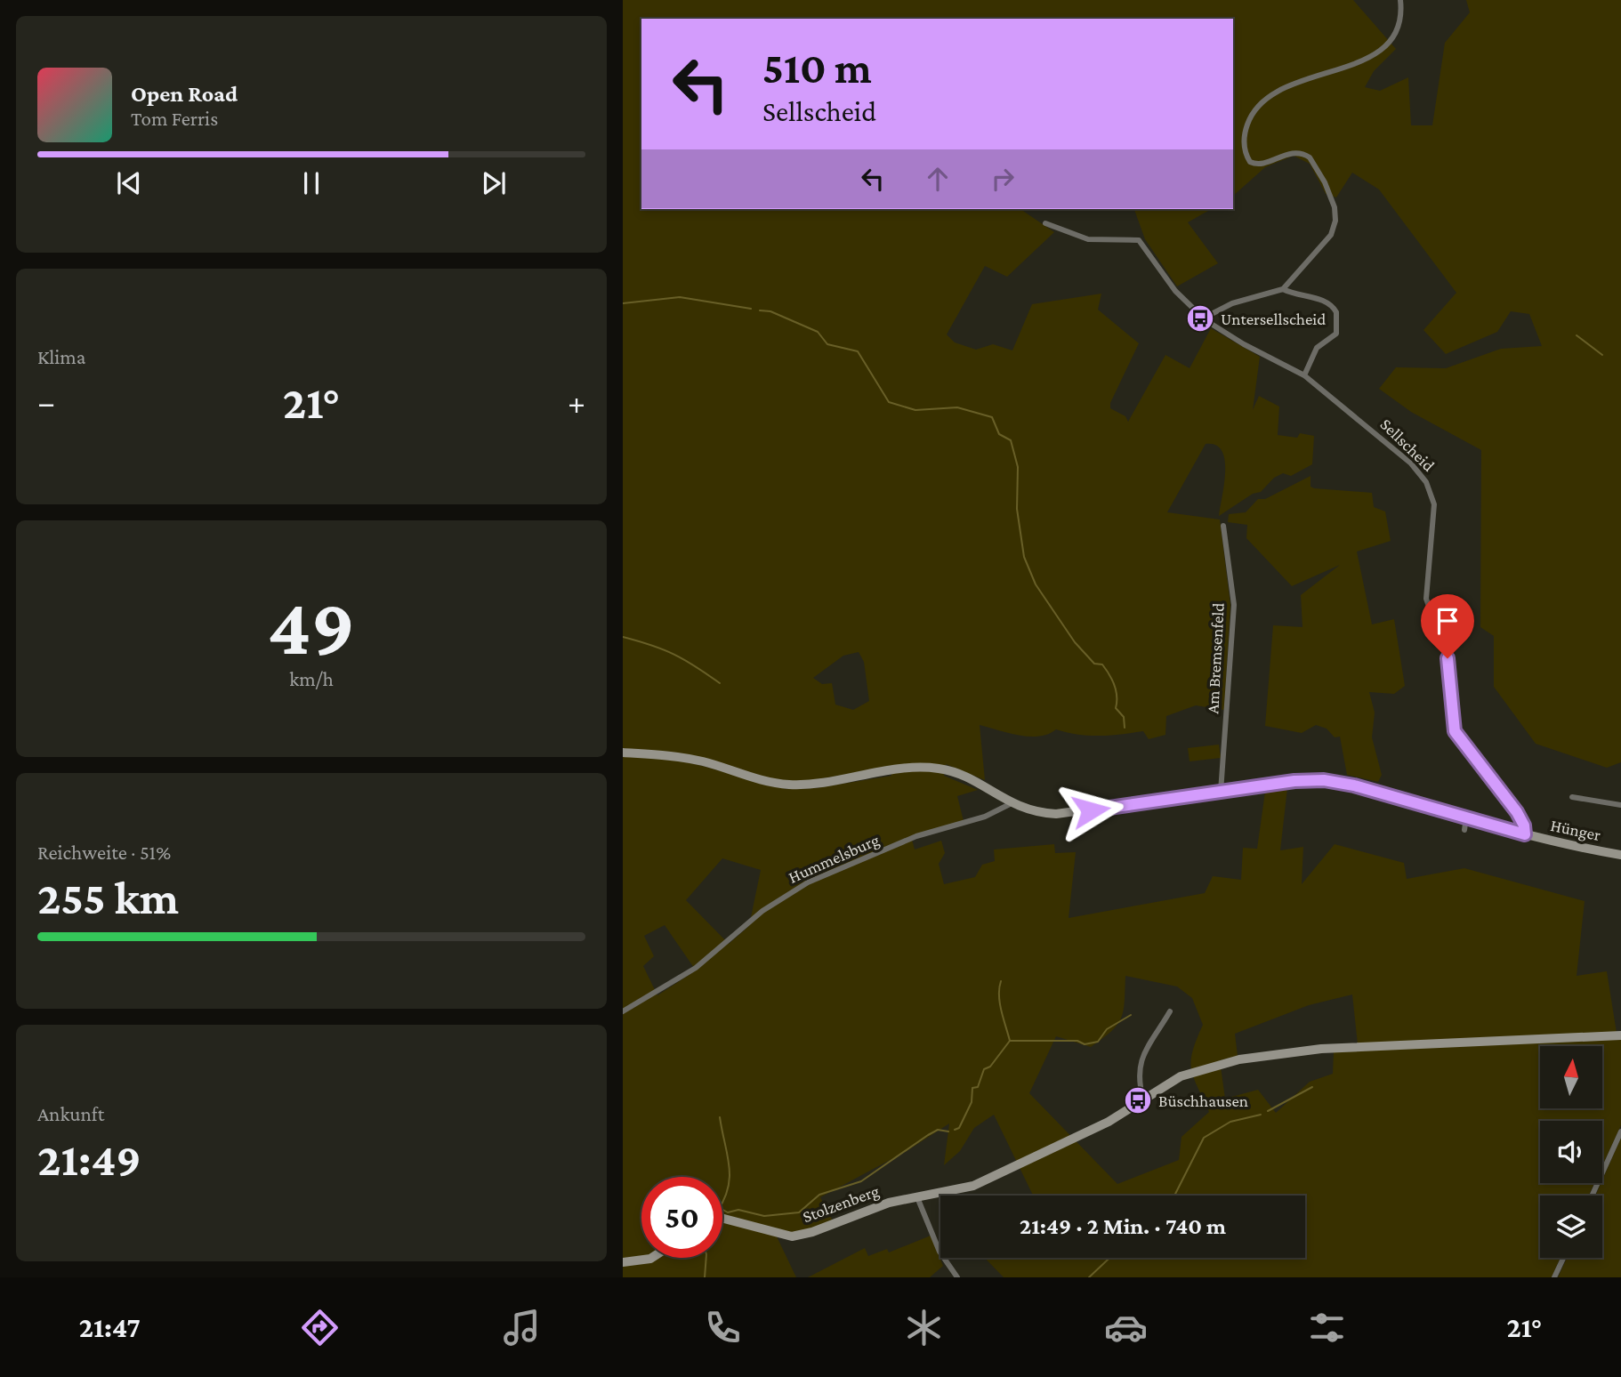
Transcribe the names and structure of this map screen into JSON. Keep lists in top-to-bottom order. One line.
{"streets":{"main road":["Hünger","Stolzenberg"],"street":["Sellscheid","Am Bremsenfeld","Hummelsburg"]},"crossings":[["Sellscheid","Hünger"],["Am Bremsenfeld","Hünger"],["Hünger","Hummelsburg"]],"places":{"bus stop":["Untersellscheid","Büschhausen"]},"north":"top","page":{"turn":["510 m","Sellscheid"],"song":["Open Road","Tom Ferris"],"tile":["Klima",["49","km/h"],["Reichweite · 51%","255 km"],["Ankunft","21:49"]],"heat":["−","21°","+"],"limit":"50","trip":"21:49 · 2 Min. · 740 m","tabs":["21:47","21°"]}}
